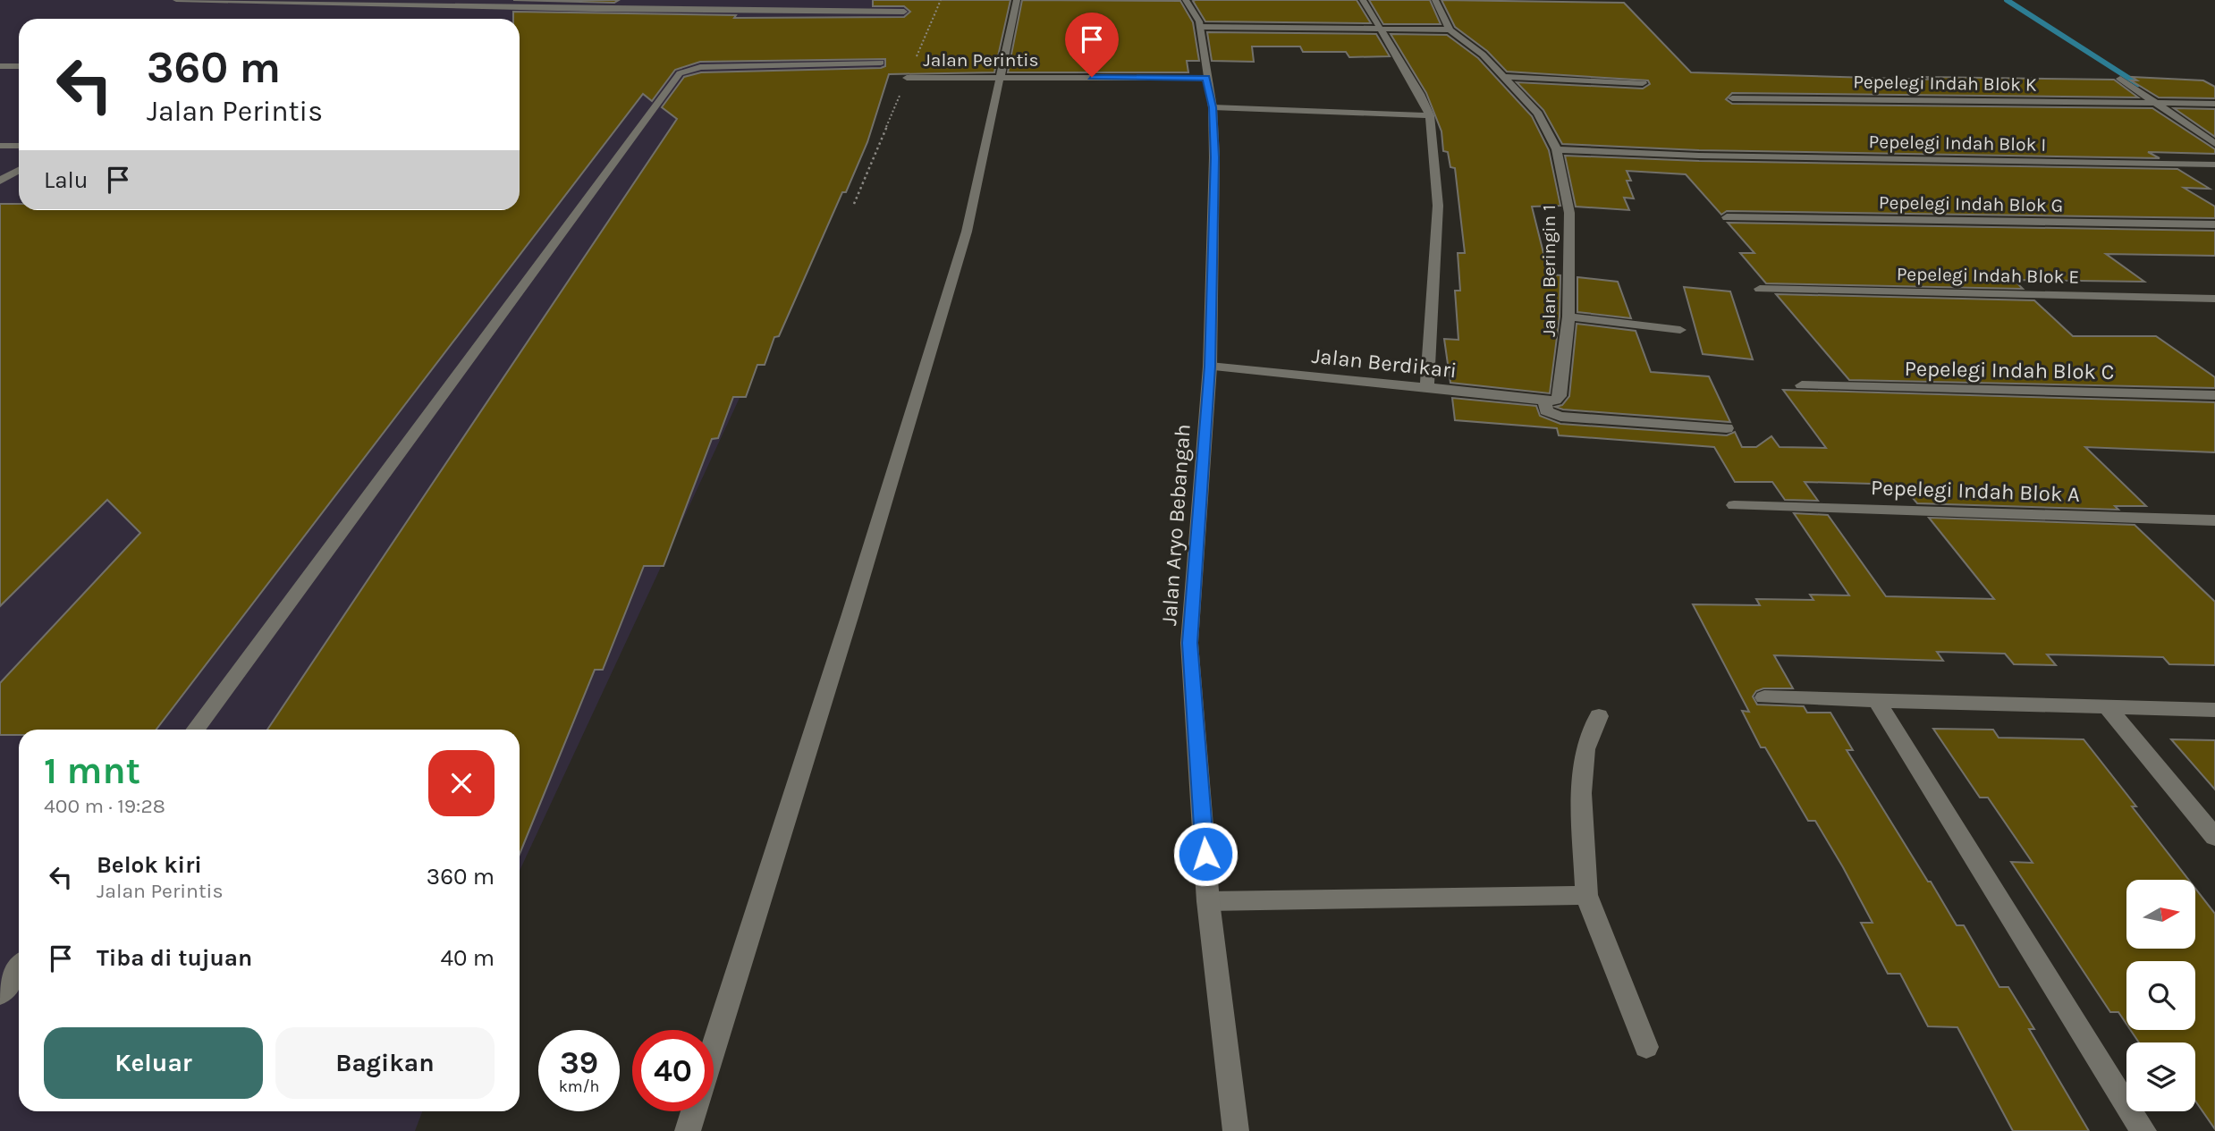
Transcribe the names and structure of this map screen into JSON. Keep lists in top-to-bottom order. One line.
{"streets":{"street":["Jalan Perintis","Pepelegi Indah Blok K","Pepelegi Indah Blok I","Pepelegi Indah Blok G","Jalan Beringin 1","Pepelegi Indah Blok E","Jalan Berdikari","Pepelegi Indah Blok C","Pepelegi Indah Blok A","Jalan Aryo Bebangah"]},"crossings":[["Jalan Perintis","Jalan Aryo Bebangah"],["Pepelegi Indah Blok I","Jalan Beringin 1"],["Jalan Beringin 1","Jalan Berdikari"],["Jalan Berdikari","Jalan Aryo Bebangah"]],"north":"right","page":{"turn":["360 m","Jalan Perintis"],"then":"Lalu","heading":["1 mnt","400 m · 19:28"],"list":[{"name":"Belok kiri","note":"Jalan Perintis","value":"360 m"},{"name":"Tiba di tujuan","value":"40 m"}],"buttons":["Keluar","Bagikan"],"speed":"39 km/h","limit":"40"}}
